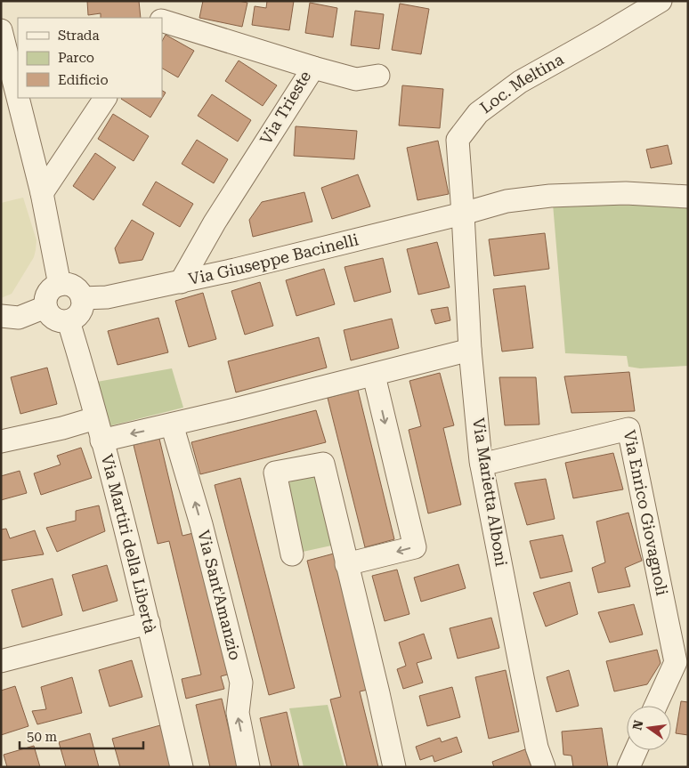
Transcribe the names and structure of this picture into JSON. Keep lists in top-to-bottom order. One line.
{"streets":{"street":["Loc. Meltina","Via Trieste","Via Giuseppe Bacinelli","Via Marietta Alboni","Via Enrico Giovagnoli","Via Martiri della Libertà","Via Sant'Amanzio"]},"crossings":[["Loc. Meltina","Via Giuseppe Bacinelli"],["Loc. Meltina","Via Marietta Alboni"],["Via Trieste","Via Giuseppe Bacinelli"],["Via Giuseppe Bacinelli","Via Marietta Alboni"],["Via Giuseppe Bacinelli","Via Martiri della Libertà"],["Via Marietta Alboni","Via Enrico Giovagnoli"]],"legend":["Strada","Parco","Edificio"],"scale_bar":"50 m","north":"left"}
